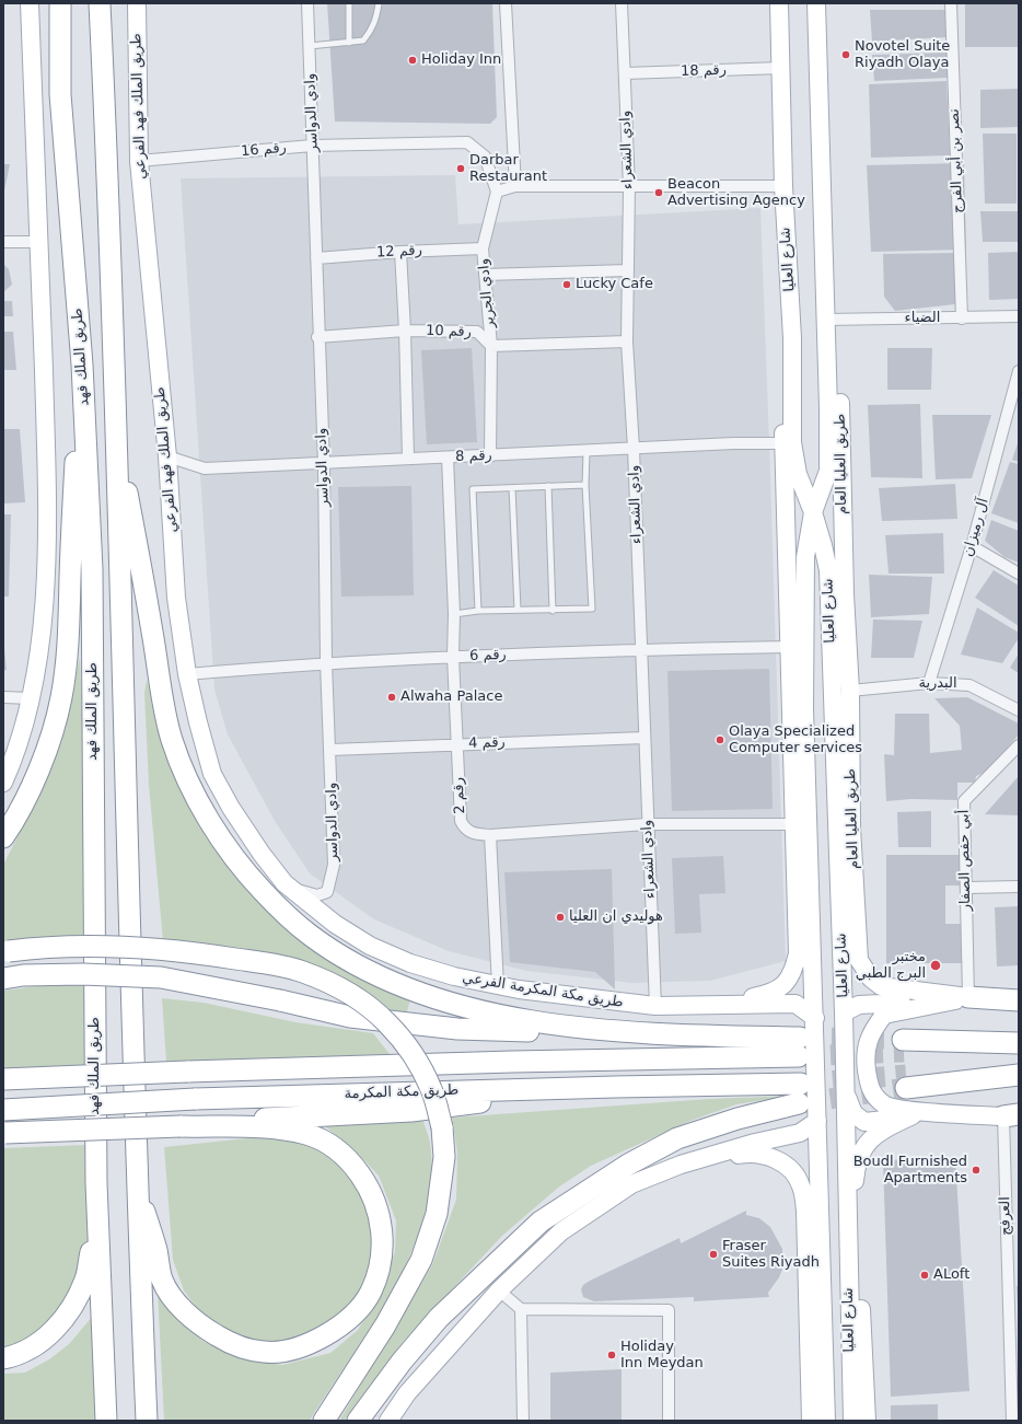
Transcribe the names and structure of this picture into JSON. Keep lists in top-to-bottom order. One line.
{"streets":{"highway":["طريق الملك فهد","طريق مكة المكرمة"],"main road":["طريق الملك فهد الفرعي","شارع العليا","طريق العليا العام","طريق مكة المكرمة الفرعي"],"street":["رقم 18","وادي الدواسر","رقم 16","وادي الشعراء","نصر بن أبي الفرج","رقم 12","وادي الجرير","الضياء","رقم 10","رقم 8","آل رميزان","رقم 6","البدرية","رقم 4","رقم 2","أبي حفص الصفار","العرفج"]},"crossings":[["رقم 18","وادي الشعراء"],["رقم 18","شارع العليا"],["طريق الملك فهد الفرعي","وادي الدواسر"],["طريق الملك فهد الفرعي","رقم 16"],["طريق الملك فهد الفرعي","رقم 8"],["طريق الملك فهد الفرعي","رقم 6"],["طريق الملك فهد الفرعي","طريق مكة المكرمة الفرعي"],["وادي الدواسر","رقم 16"],["وادي الدواسر","رقم 12"],["وادي الدواسر","رقم 10"],["وادي الدواسر","رقم 8"],["وادي الدواسر","رقم 6"],["وادي الدواسر","رقم 4"],["وادي الدواسر","طريق مكة المكرمة الفرعي"],["رقم 16","وادي الجرير"],["وادي الشعراء","رقم 10"],["وادي الشعراء","رقم 8"],["وادي الشعراء","رقم 6"],["وادي الشعراء","رقم 4"],["وادي الشعراء","رقم 2"],["وادي الشعراء","طريق مكة المكرمة الفرعي"],["نصر بن أبي الفرج","الضياء"],["رقم 12","وادي الجرير"],["شارع العليا","الضياء"],["شارع العليا","طريق العليا العام"],["شارع العليا","طريق مكة المكرمة الفرعي"],["وادي الجرير","رقم 10"],["وادي الجرير","رقم 8"],["الضياء","طريق العليا العام"],["رقم 8","رقم 2"],["طريق العليا العام","البدرية"],["طريق العليا العام","أبي حفص الصفار"],["آل رميزان","البدرية"],["رقم 6","رقم 2"],["رقم 4","رقم 2"]],"places":["Novotel Suite Riyadh Olaya","Holiday Inn","Darbar Restaurant","Beacon Advertising Agency","Lucky Cafe","Alwaha Palace","Olaya Specialized Computer services","هوليدي ان العليا","مختبر البرج الطبي","Boudl Furnished Apartments","Fraser Suites Riyadh","ALoft","Holiday Inn Meydan"]}
